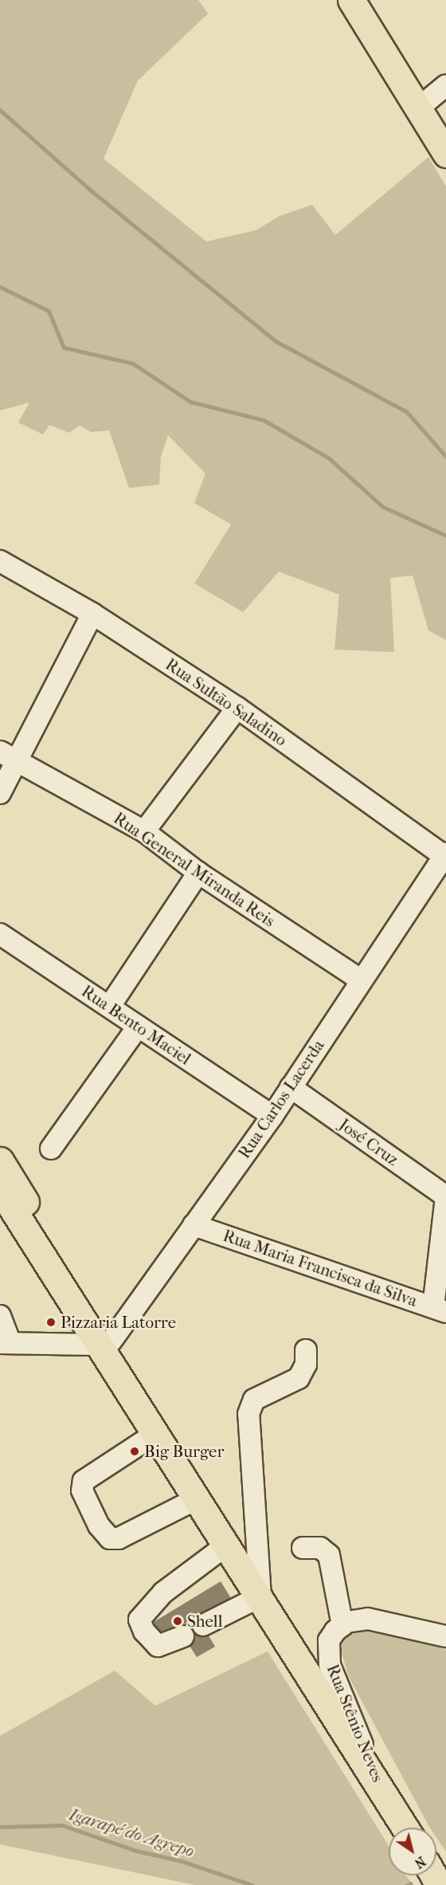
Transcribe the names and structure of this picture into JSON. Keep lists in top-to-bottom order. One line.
{"streets":{"street":["Rua Sultão Saladino","Rua General Miranda Reis","Rua Bento Maciel","Rua Carlos Lacerda","José Cruz","Rua Maria Francisca da Silva","Rua Stênio Neves"]},"crossings":[["Rua Sultão Saladino","Rua Carlos Lacerda"],["Rua General Miranda Reis","Rua Carlos Lacerda"],["Rua Bento Maciel","Rua Carlos Lacerda"],["Rua Carlos Lacerda","José Cruz"],["Rua Carlos Lacerda","Rua Maria Francisca da Silva"]],"water":["Igarapé do Agrepo"],"places":["Pizzaria Latorre","Big Burger","Shell"],"north":"bottom right"}
